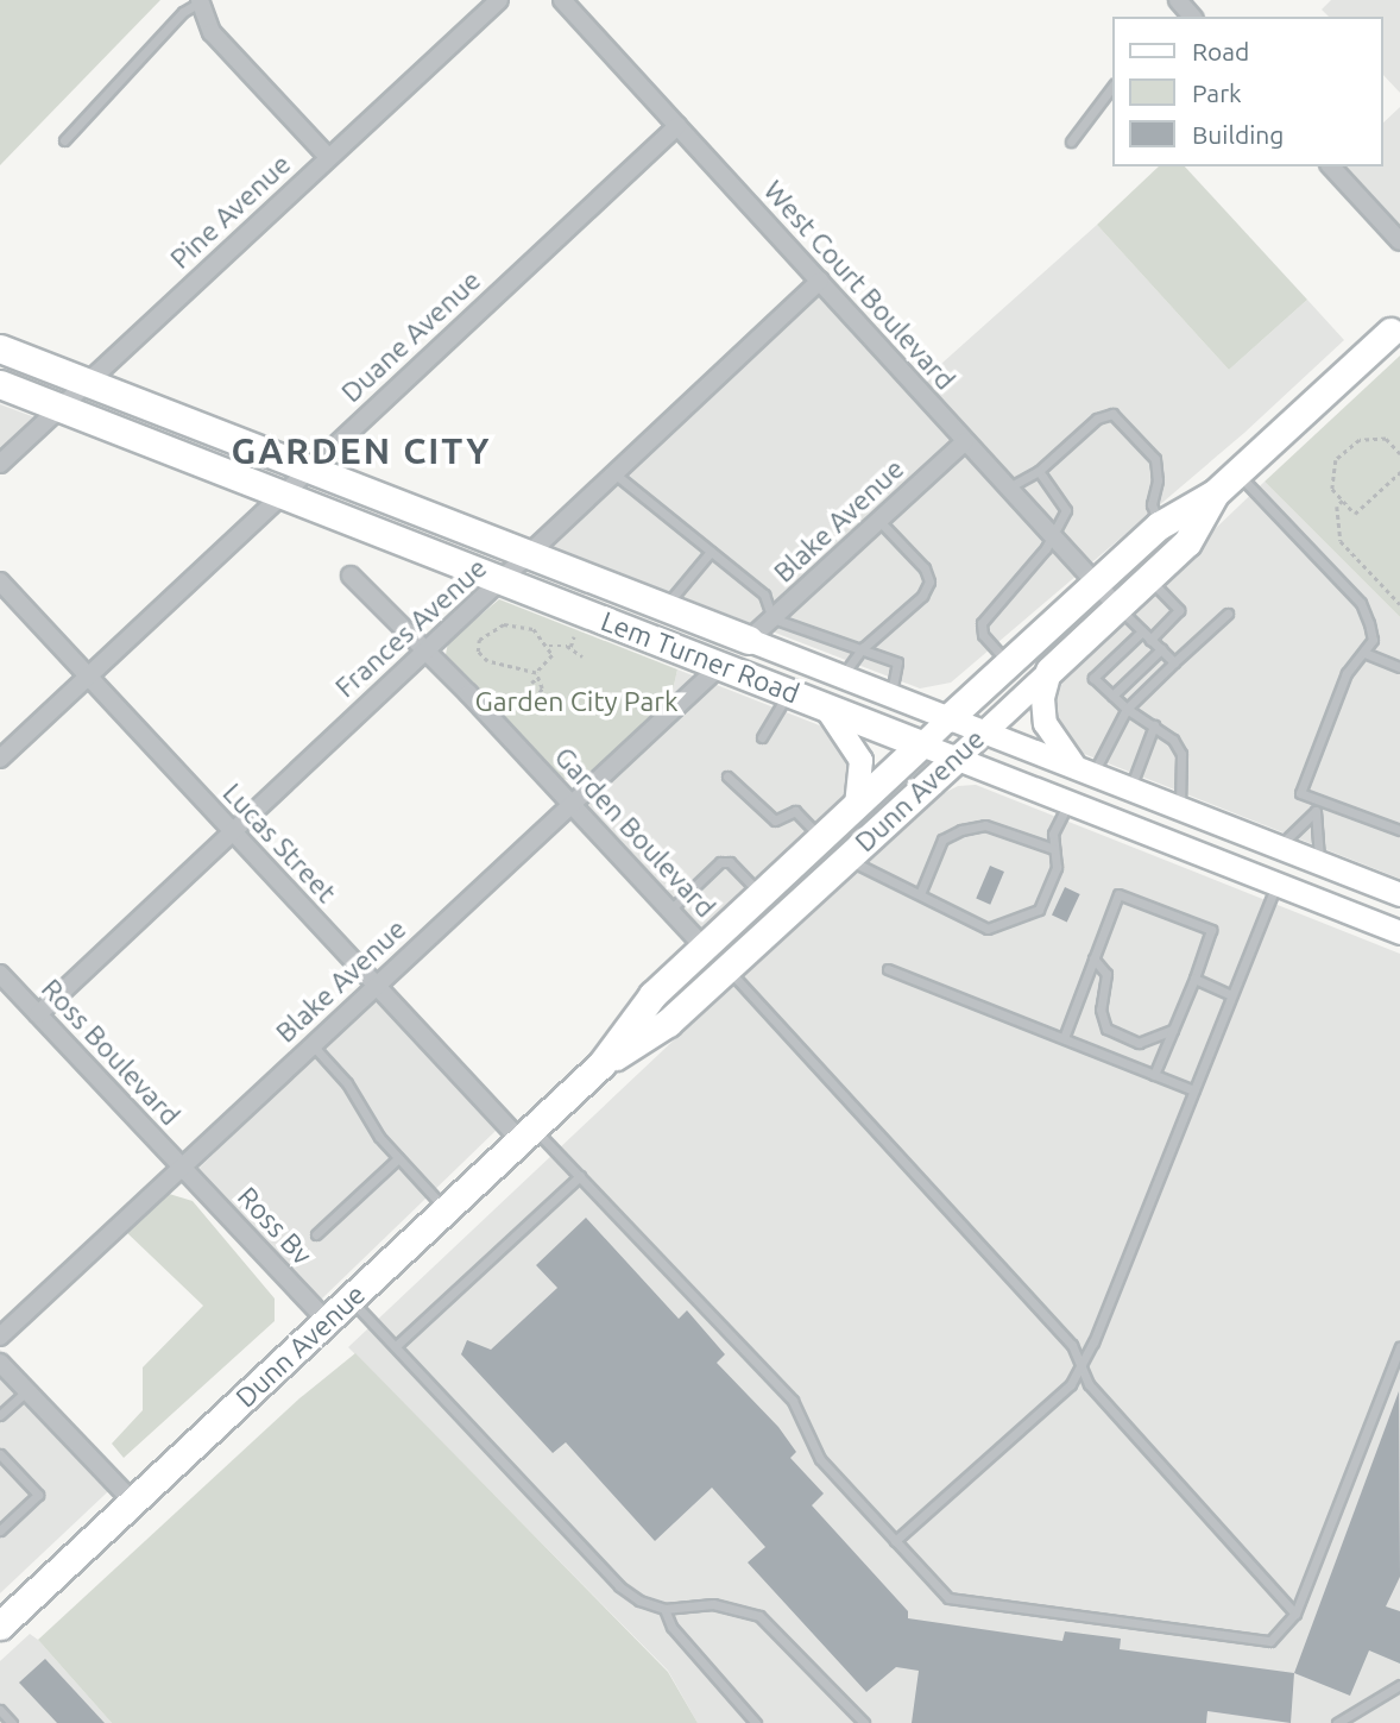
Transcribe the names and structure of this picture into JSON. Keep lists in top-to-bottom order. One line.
{"streets":{"main road":["Lem Turner Road","Dunn Avenue"],"street":["Pine Avenue","West Court Boulevard","Duane Avenue","Blake Avenue","Frances Avenue","Garden Boulevard","Lucas Street","Ross Boulevard","Ross Bv"]},"crossings":[["Pine Avenue","Lem Turner Road"],["West Court Boulevard","Duane Avenue"],["West Court Boulevard","Blake Avenue"],["West Court Boulevard","Frances Avenue"],["West Court Boulevard","Dunn Avenue"],["Duane Avenue","Lem Turner Road"],["Duane Avenue","Lucas Street"],["Blake Avenue","Lem Turner Road"],["Blake Avenue","Garden Boulevard"],["Blake Avenue","Lucas Street"],["Blake Avenue","Ross Boulevard"],["Blake Avenue","Ross Bv"],["Frances Avenue","Lem Turner Road"],["Frances Avenue","Garden Boulevard"],["Frances Avenue","Lucas Street"],["Frances Avenue","Ross Boulevard"],["Lem Turner Road","Dunn Avenue"],["Dunn Avenue","Garden Boulevard"],["Dunn Avenue","Lucas Street"],["Dunn Avenue","Ross Bv"],["Ross Boulevard","Ross Bv"]],"districts":["GARDEN CITY"],"parks":["Garden City Park"],"legend":["Road","Park","Building"]}
